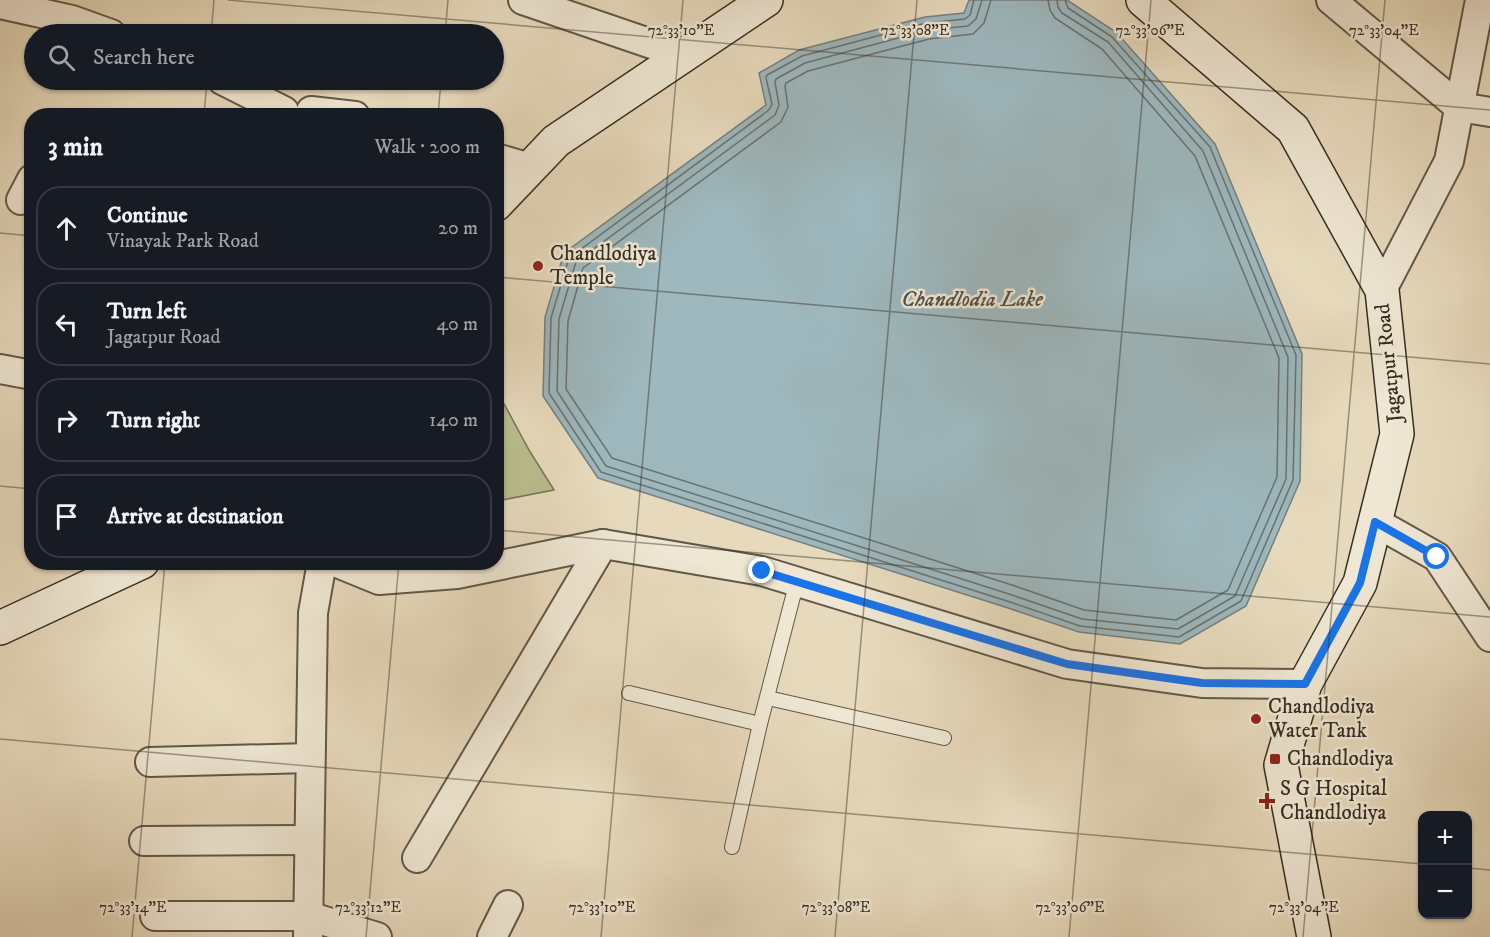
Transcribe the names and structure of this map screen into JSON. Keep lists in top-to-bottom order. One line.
{"streets":{"street":["Jagatpur Road"]},"water":["Chandlodia Lake"],"places":{"other":["Chandlodiya Temple","Chandlodiya Water Tank"],"transit":["Chandlodiya"],"health":["S G Hospital Chandlodiya"]},"page":{"search":"Search here","heading":["3 min","Walk · 200 m"],"list":[["Continue","Vinayak Park Road","20 m"],["Turn left","Jagatpur Road","40 m"],["Turn right","140 m"],"Arrive at destination"],"map_buttons":["+","−"]},"coordinates":["72°33'10\"E","72°33'08\"E","72°33'06\"E","72°33'04\"E","72°33'14\"E","72°33'12\"E"]}
